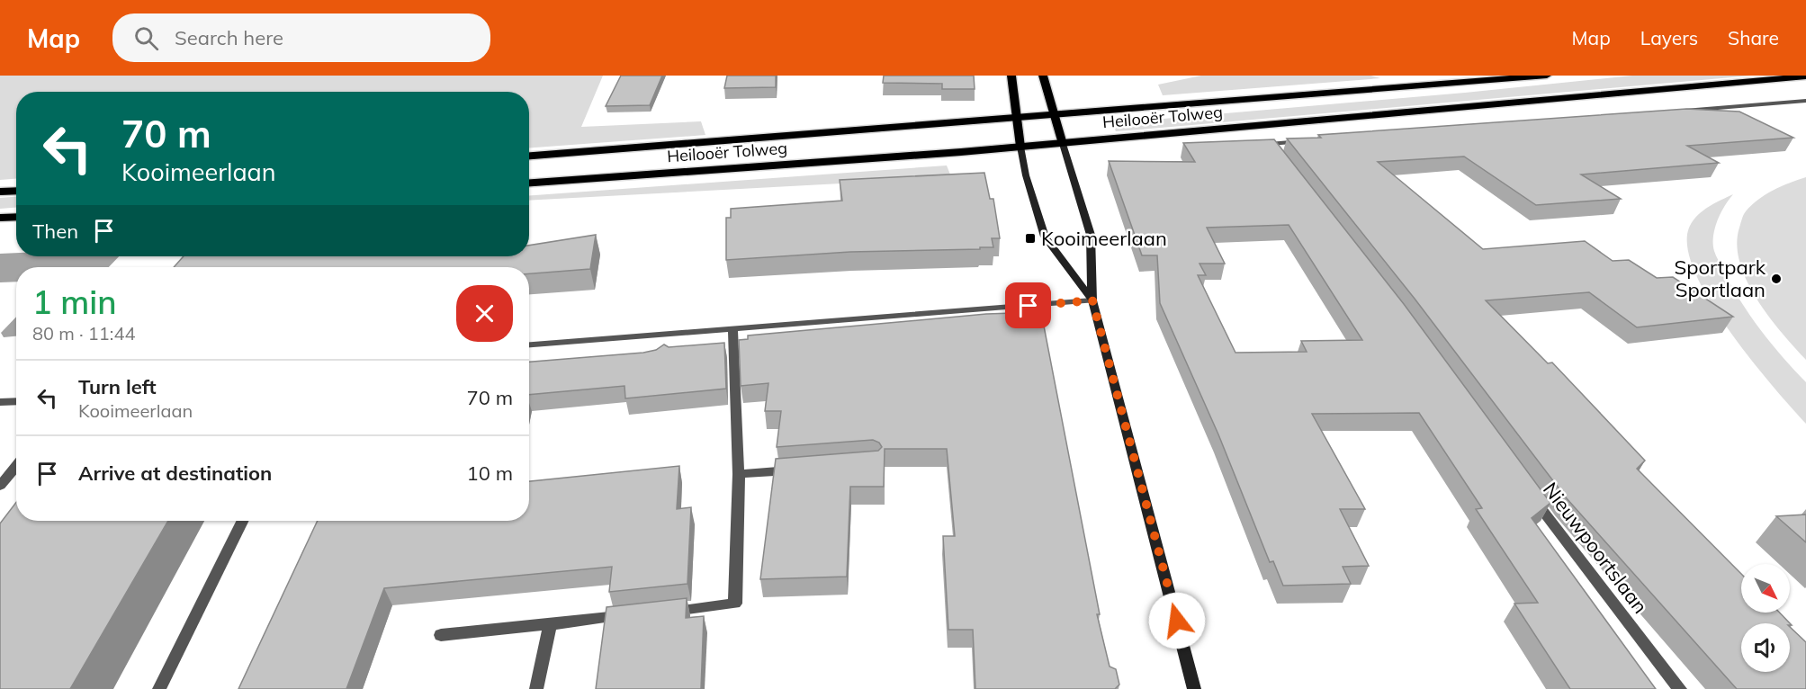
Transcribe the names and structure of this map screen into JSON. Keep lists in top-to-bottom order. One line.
{"streets":{"highway":["Heilooër Tolweg"],"street":["Nieuwpoortslaan"]},"places":{"transit":["Kooimeerlaan"],"other":["Sportpark Sportlaan"]},"north":"bottom right","page":{"header":"Map","search":"Search here","nav":["Map","Layers","Share"],"turn":["70 m","Kooimeerlaan"],"then":"Then","heading":["1 min","80 m · 11:44"],"list":[{"name":"Turn left","note":"Kooimeerlaan","value":"70 m"},{"name":"Arrive at destination","value":"10 m"}]}}
